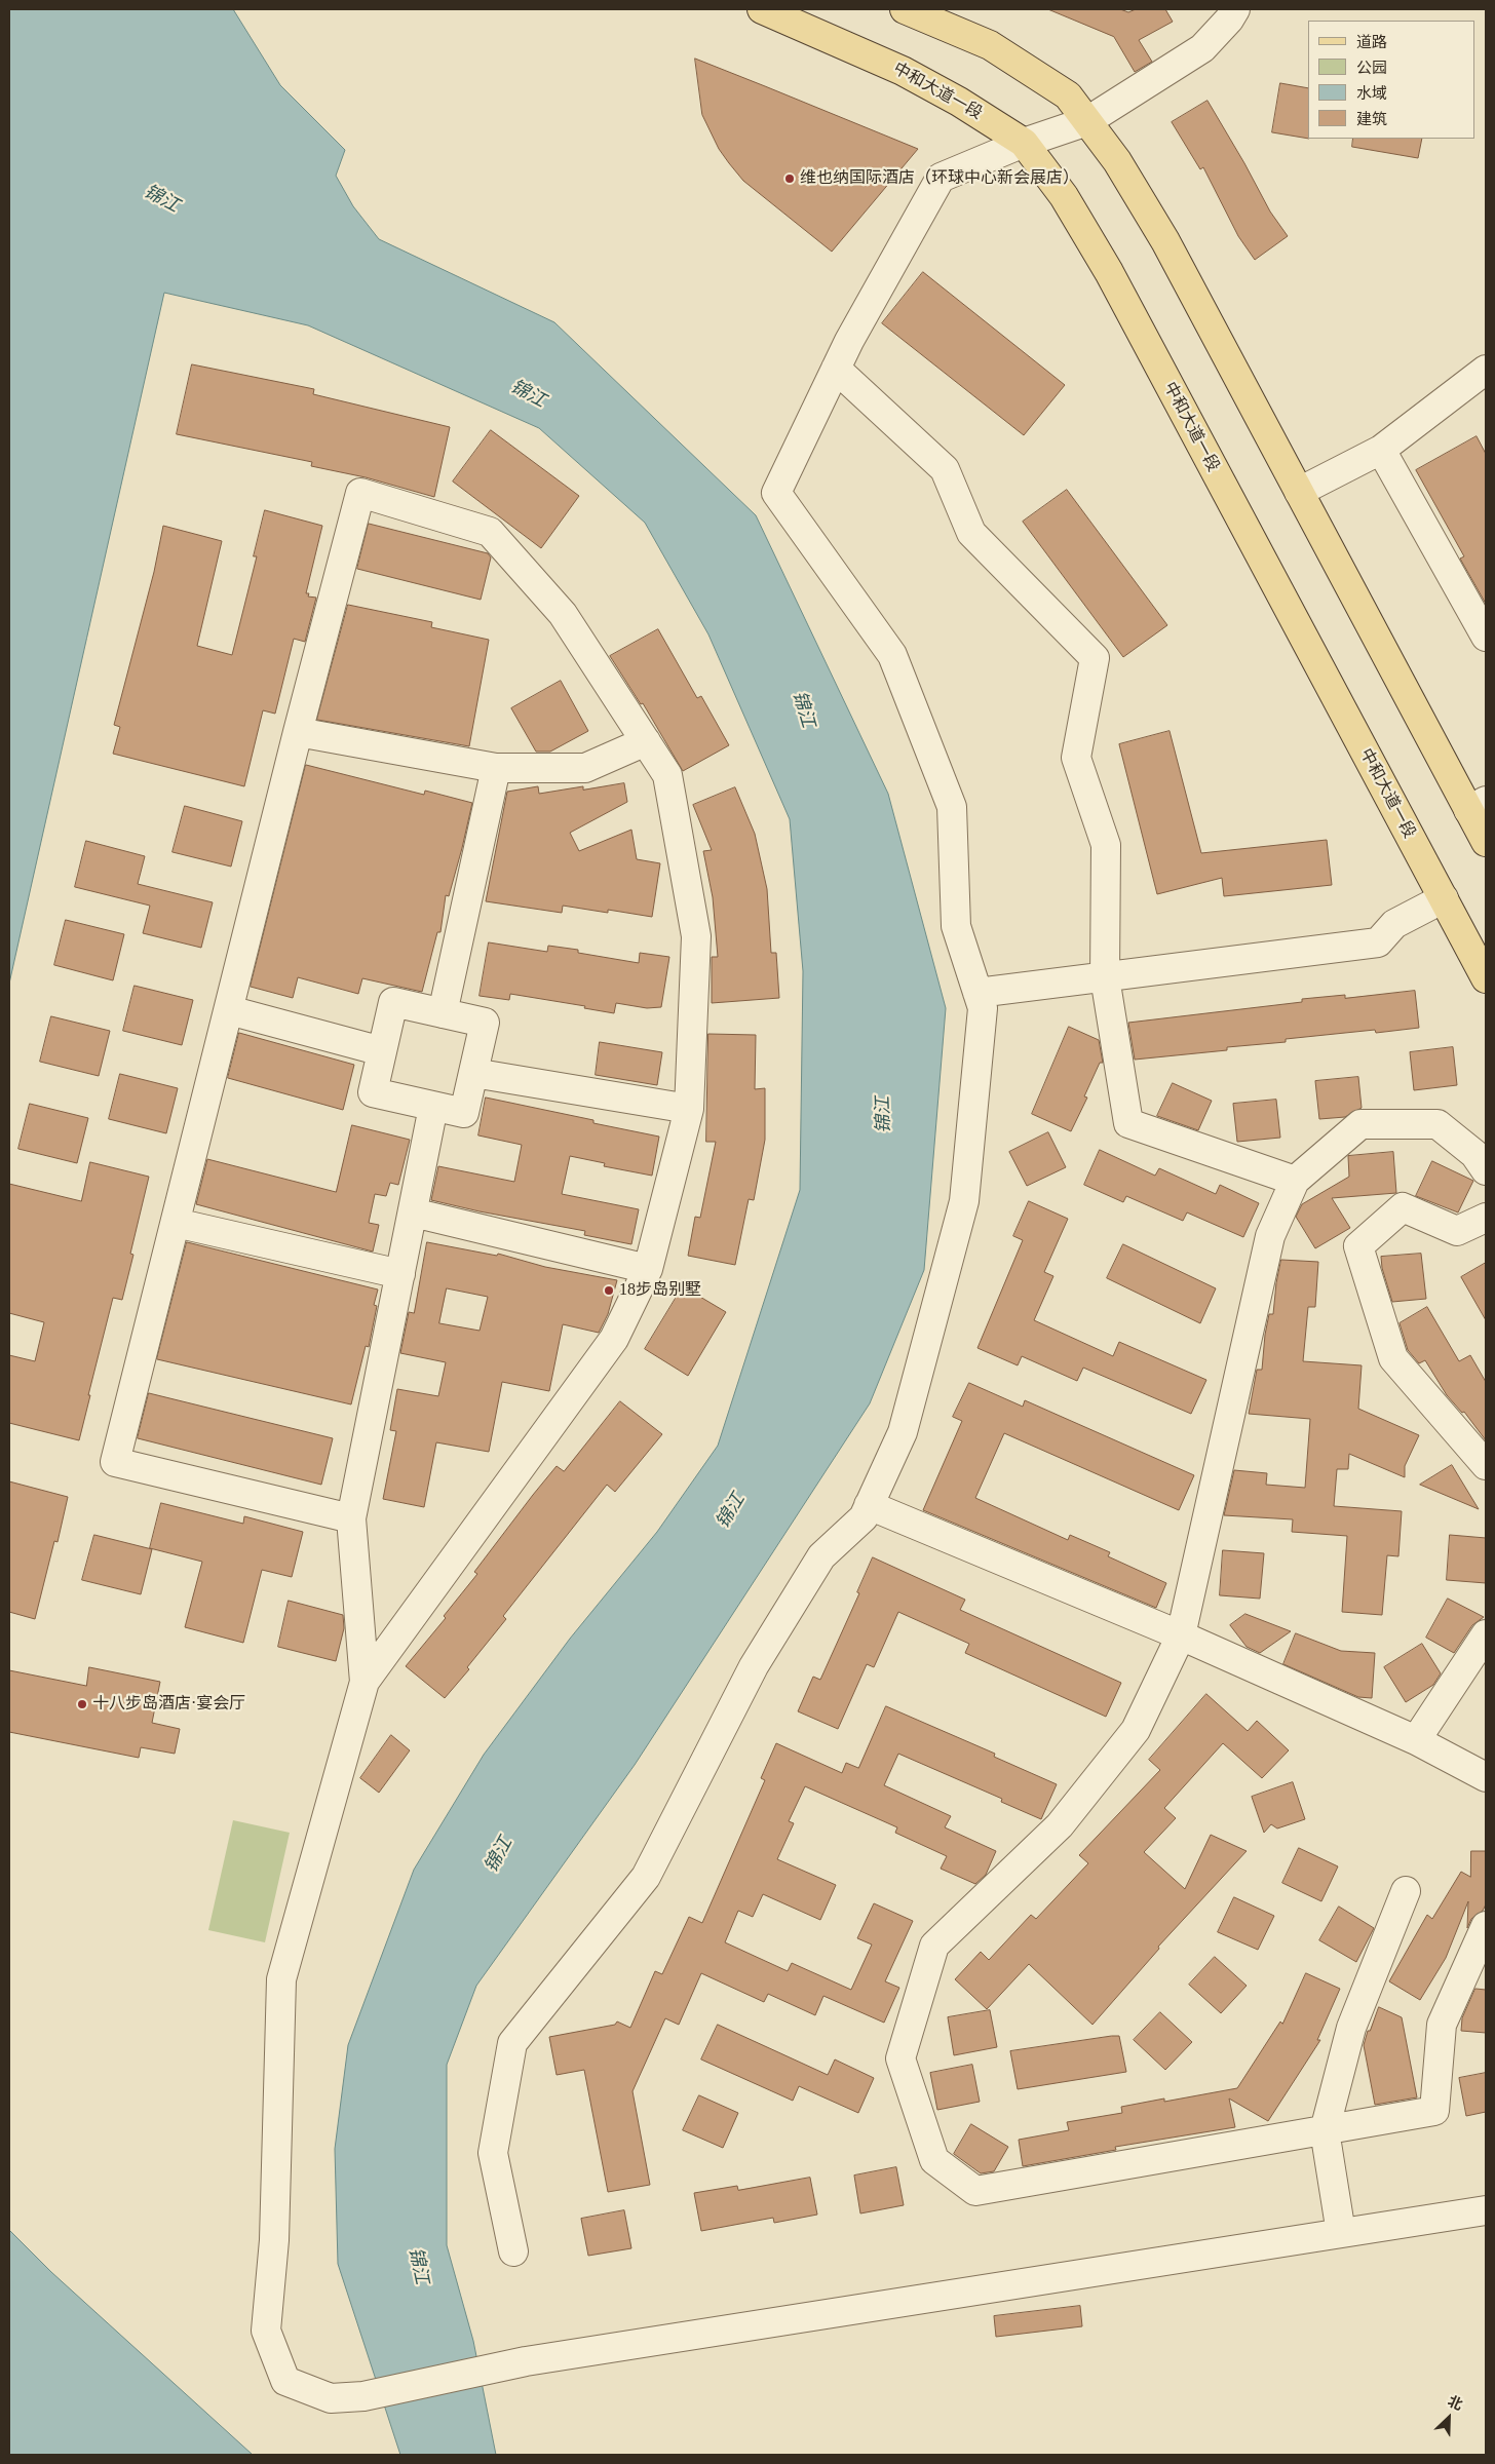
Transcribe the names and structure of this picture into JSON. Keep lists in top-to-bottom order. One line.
{"streets":{"main road":["中和大道一段"]},"water":["锦江"],"places":["维也纳国际酒店（环球中心新会展店）","18步岛别墅","十八步岛酒店·宴会厅"],"legend":["道路","公园","水域","建筑"],"north":"top right"}
